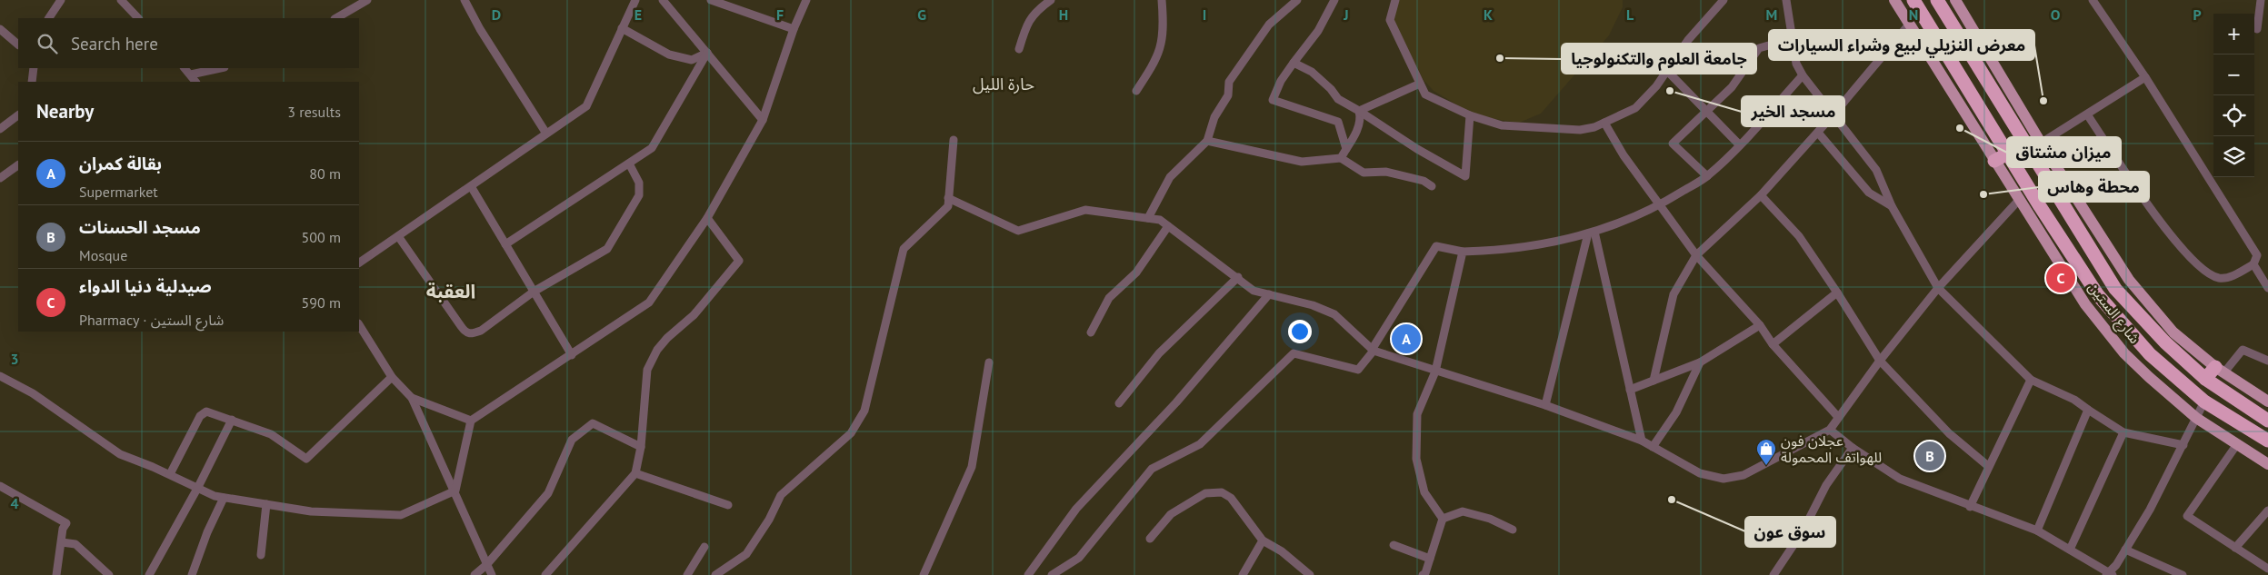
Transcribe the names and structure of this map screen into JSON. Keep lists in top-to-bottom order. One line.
{"streets":{"highway":["شارع الستين"]},"districts":["حارة الليل","العقبة"],"places":{"other":["جامعة العلوم والتكنولوجيا","مسجد الخير","معرض النزيلي لبيع وشراء السيارات","ميزان مشتاق","محطة وهاس","سوق عون"],"shop":["عجلان فون للهواتف المحمولة"]},"page":{"map_buttons":["+","−"],"search":"Search here","heading":["Nearby","3 results"],"list":[{"mark":"A","name":"بقالة كمران","note":"Supermarket","value":"80 m"},{"mark":"B","name":"مسجد الحسنات","note":"Mosque","value":"500 m"},{"mark":"C","name":"صيدلية دنيا الدواء","note":"Pharmacy · شارع الستين","value":"590 m"}],"pins":["C","A","B"]},"grid":{"columns":["D","E","F","G","H","I","J","K","L","M","N","O","P"],"rows":["3","4"]}}
